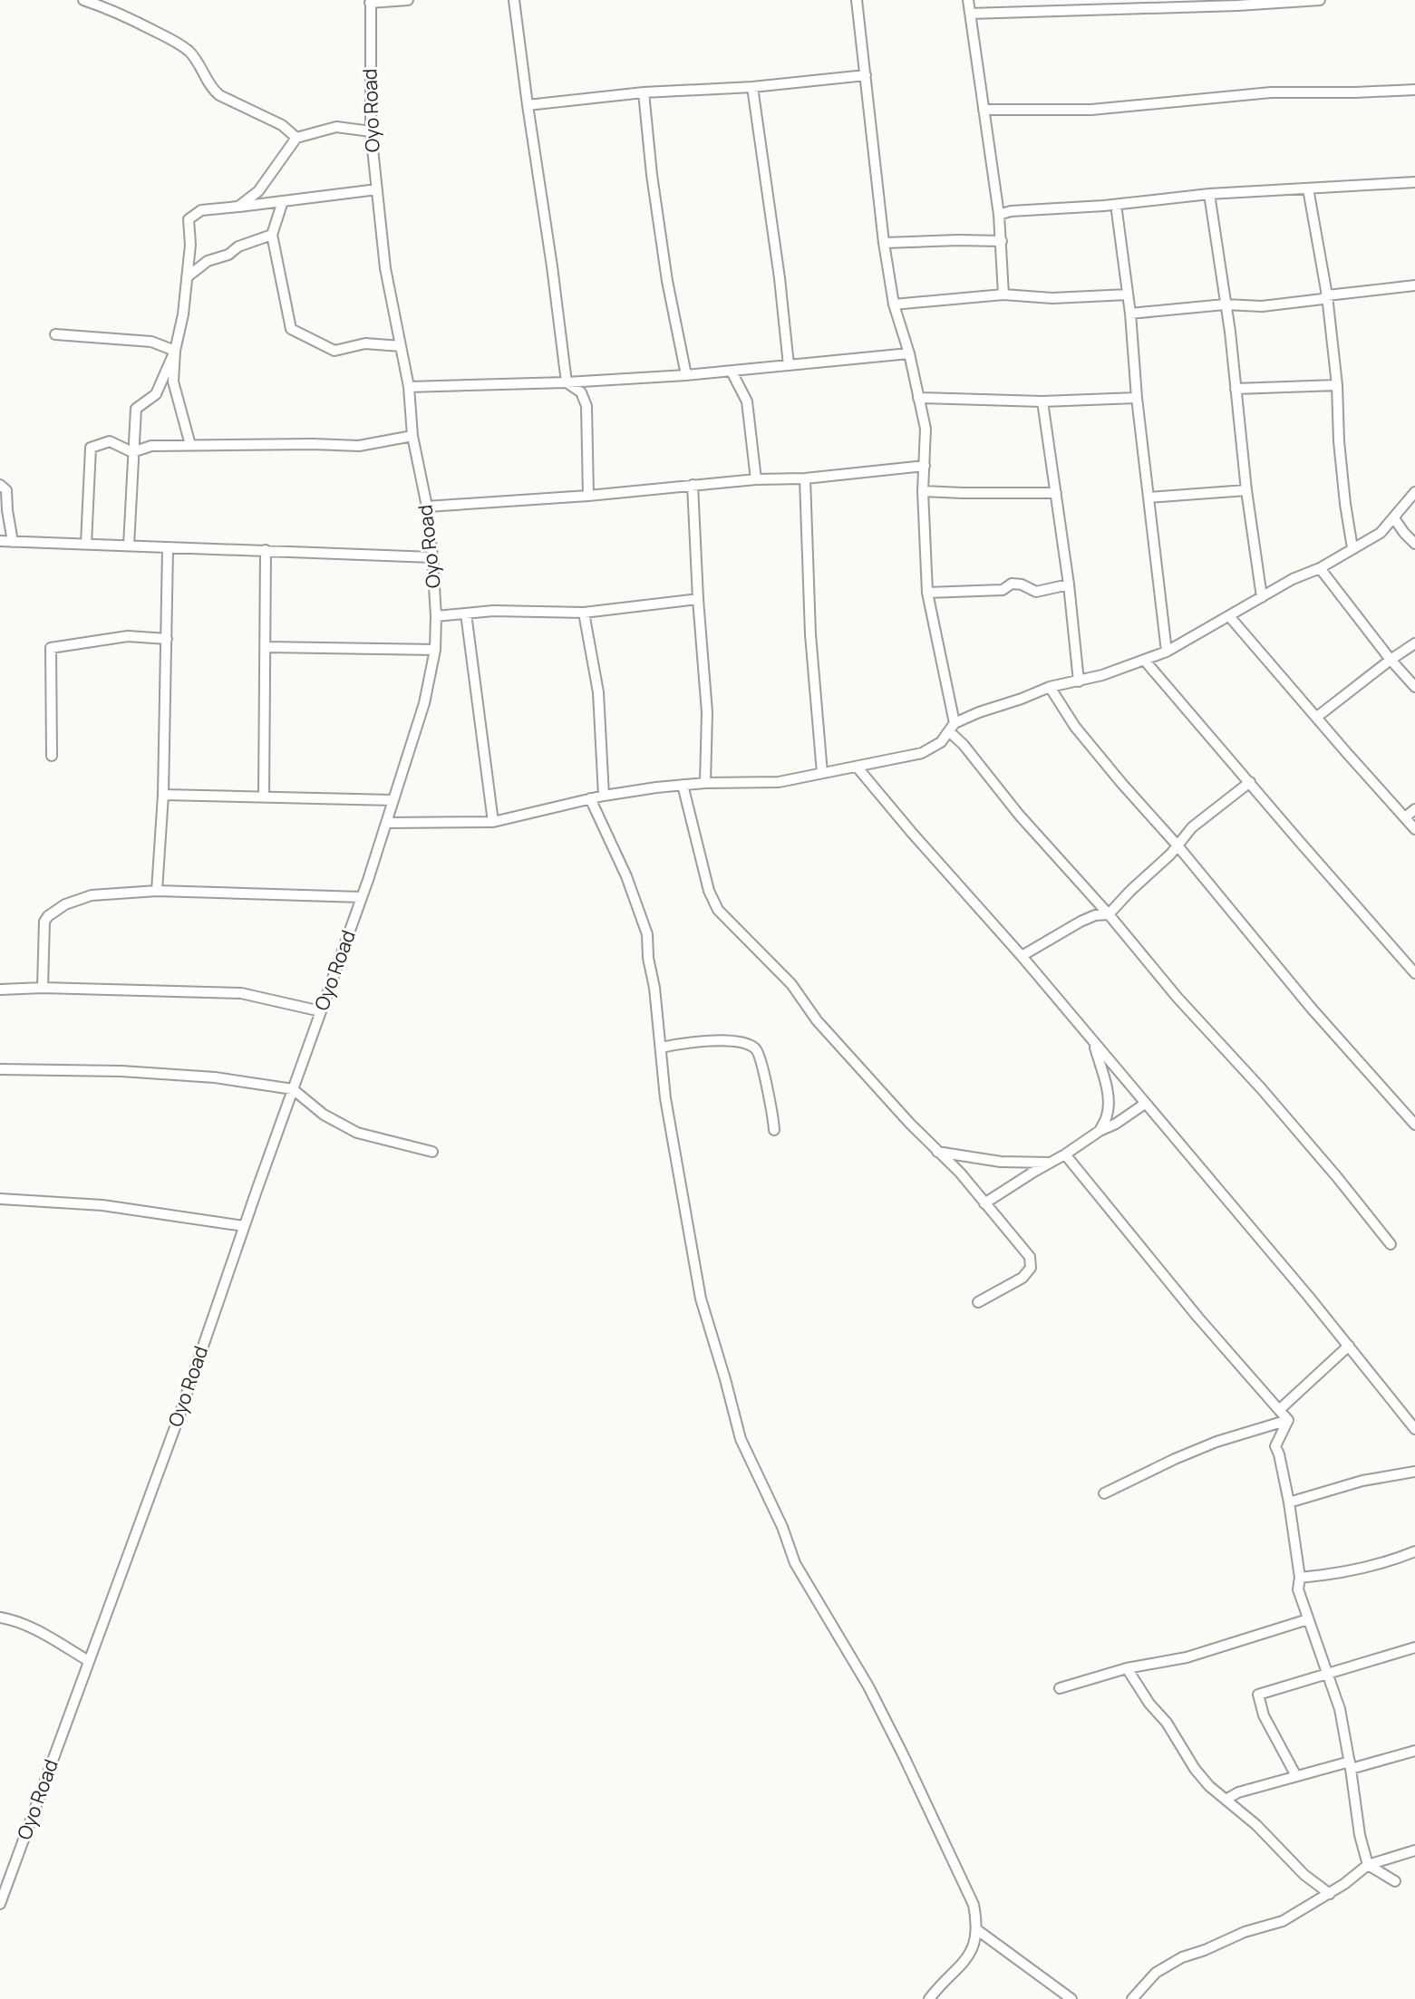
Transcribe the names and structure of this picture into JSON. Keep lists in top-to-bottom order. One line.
{"streets":{"street":["Oyo Road"]}}
